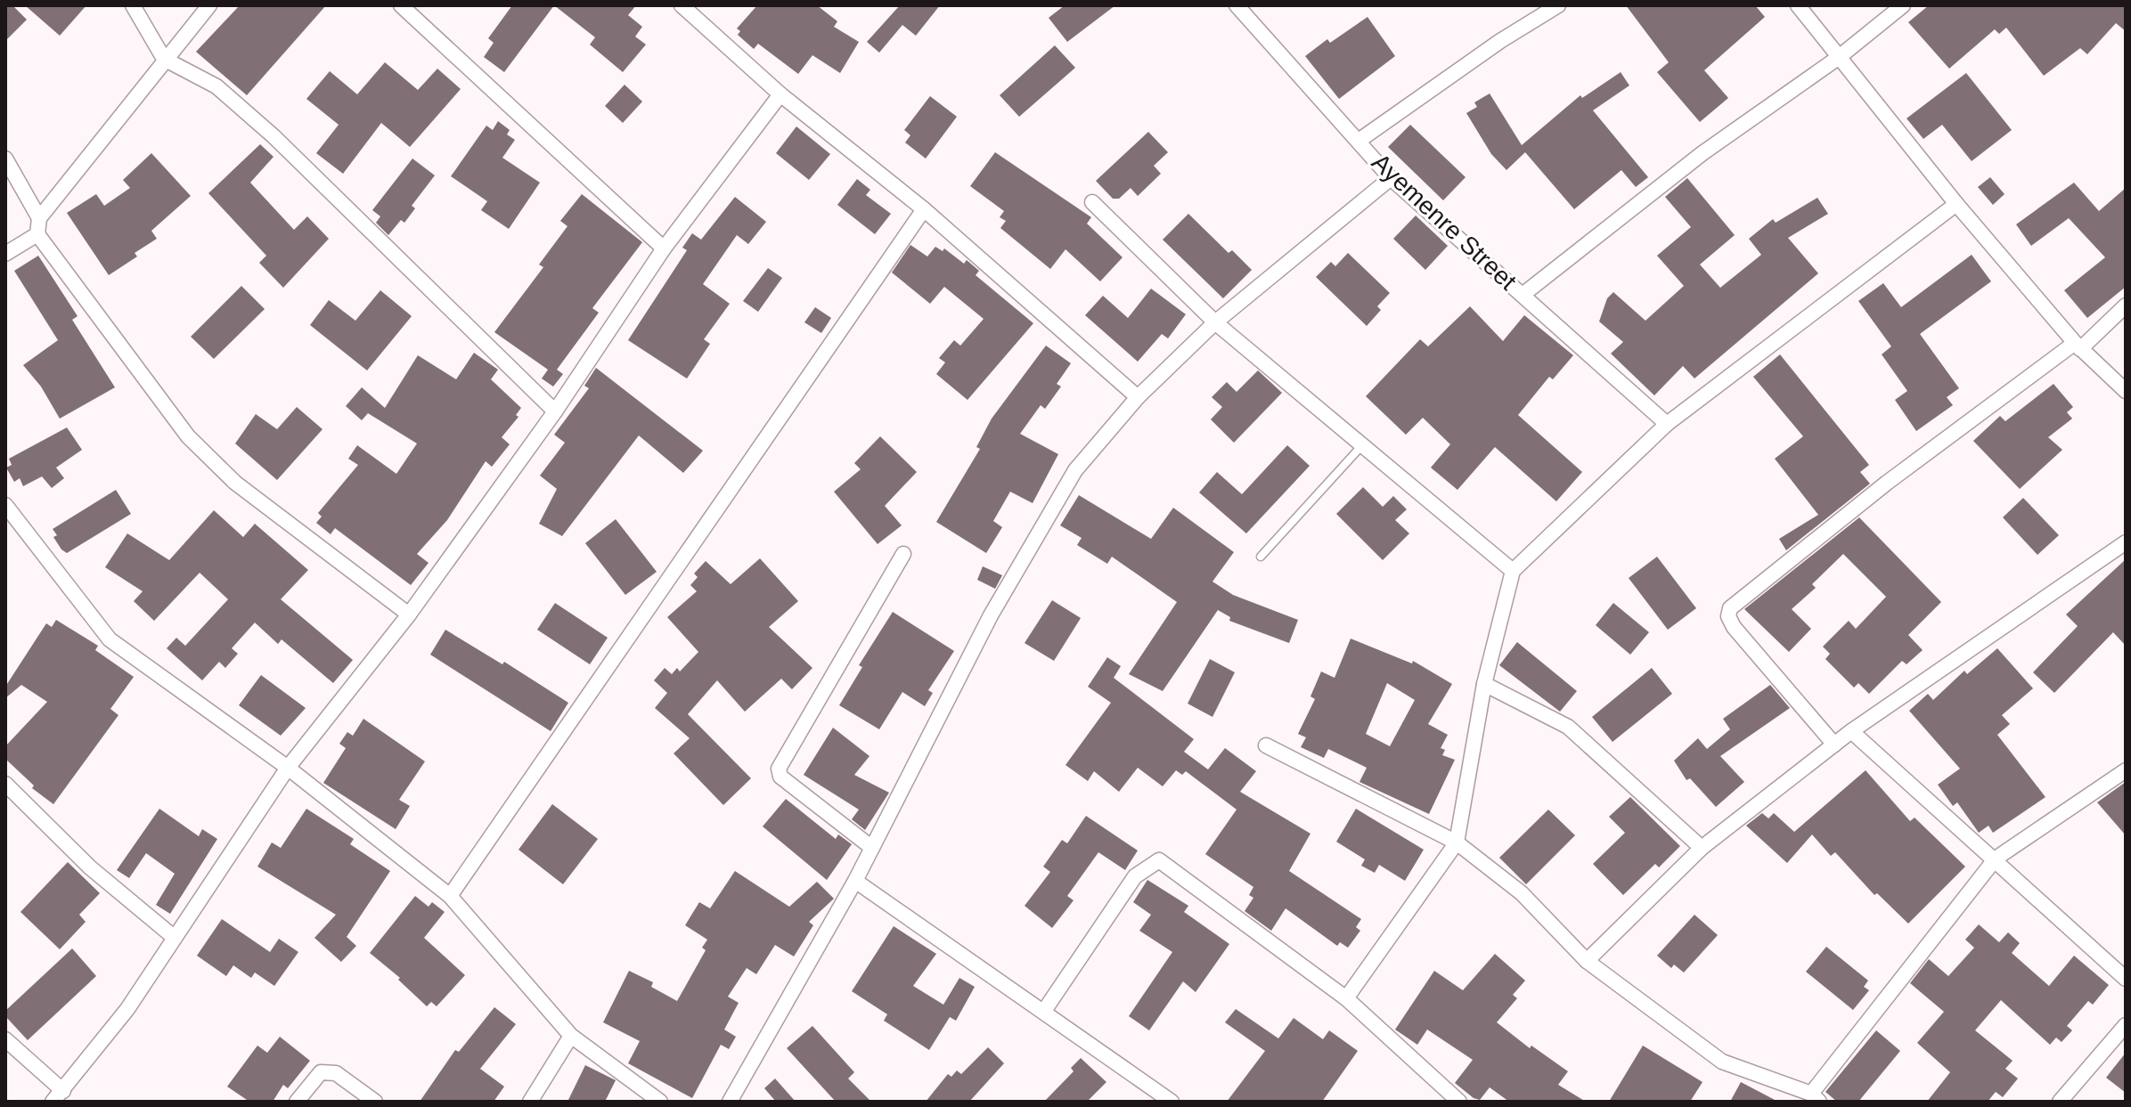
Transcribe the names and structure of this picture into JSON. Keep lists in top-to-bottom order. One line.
{"streets":{"street":["Ayemenre Street"]}}
